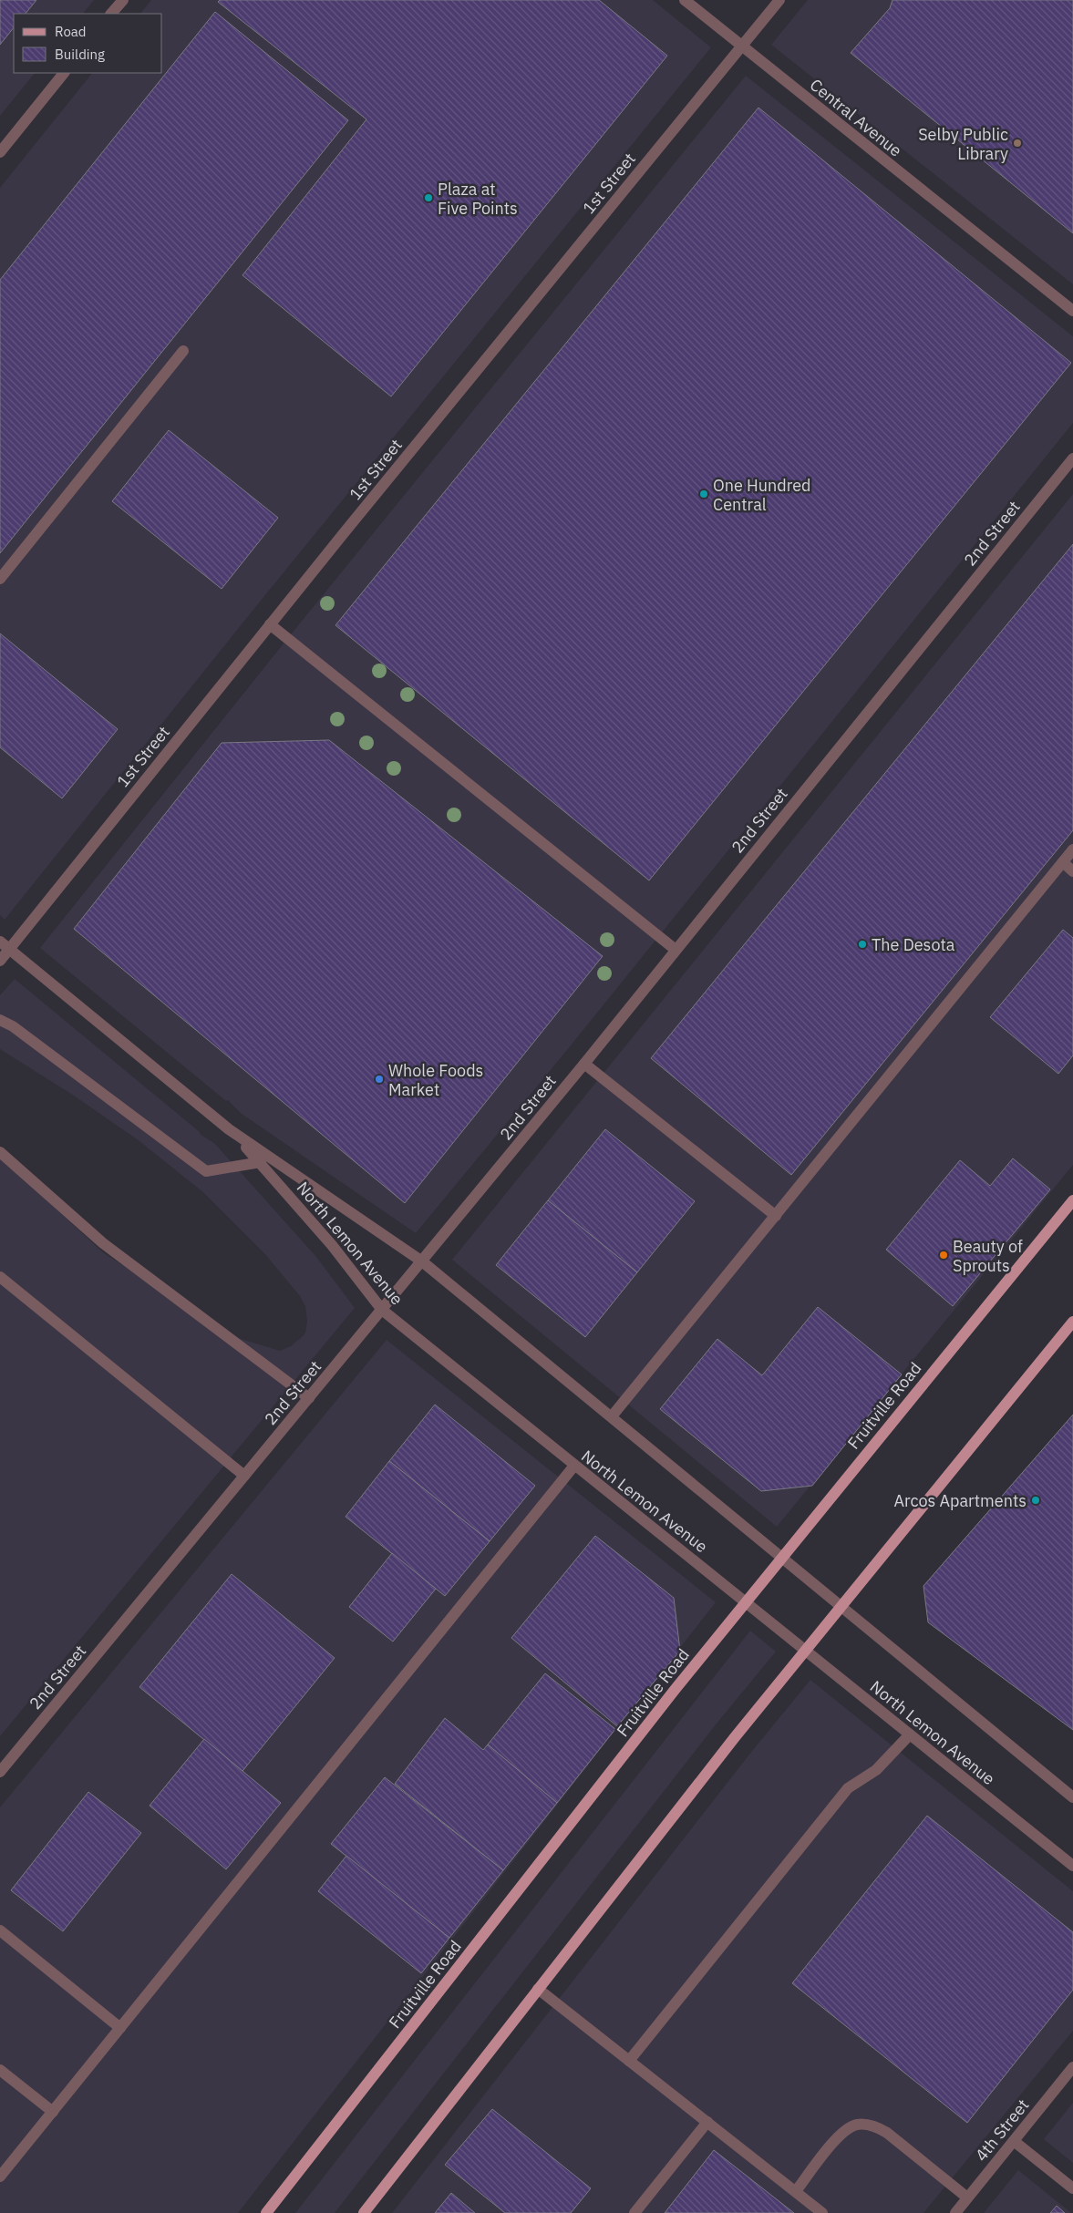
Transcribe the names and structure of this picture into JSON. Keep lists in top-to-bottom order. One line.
{"streets":{"main road":["Fruitville Road"],"street":["Central Avenue","1st Street","2nd Street","North Lemon Avenue","4th Street"]},"crossings":[["Central Avenue","1st Street"],["2nd Street","North Lemon Avenue"],["North Lemon Avenue","Fruitville Road"]],"places":["Selby Public Library","Plaza at Five Points","One Hundred Central","The Desota","Whole Foods Market","Beauty of Sprouts","Arcos Apartments"],"legend":["Road","Building"]}
